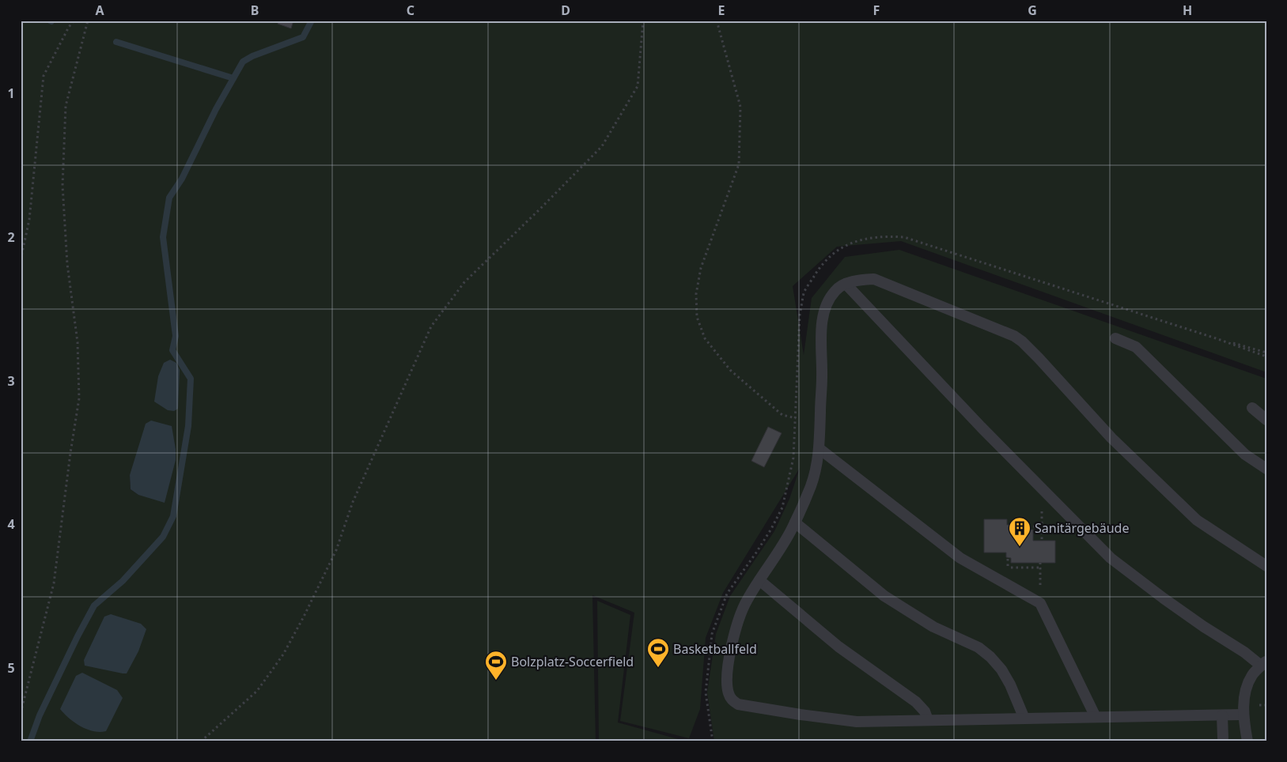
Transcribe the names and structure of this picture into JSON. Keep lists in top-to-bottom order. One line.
{"places":{"building":["Sanitärgebäude"],"sports":["Basketballfeld","Bolzplatz-Soccerfield"]},"grid":{"columns":["A","B","C","D","E","F","G","H"],"rows":["1","2","3","4","5"]}}
